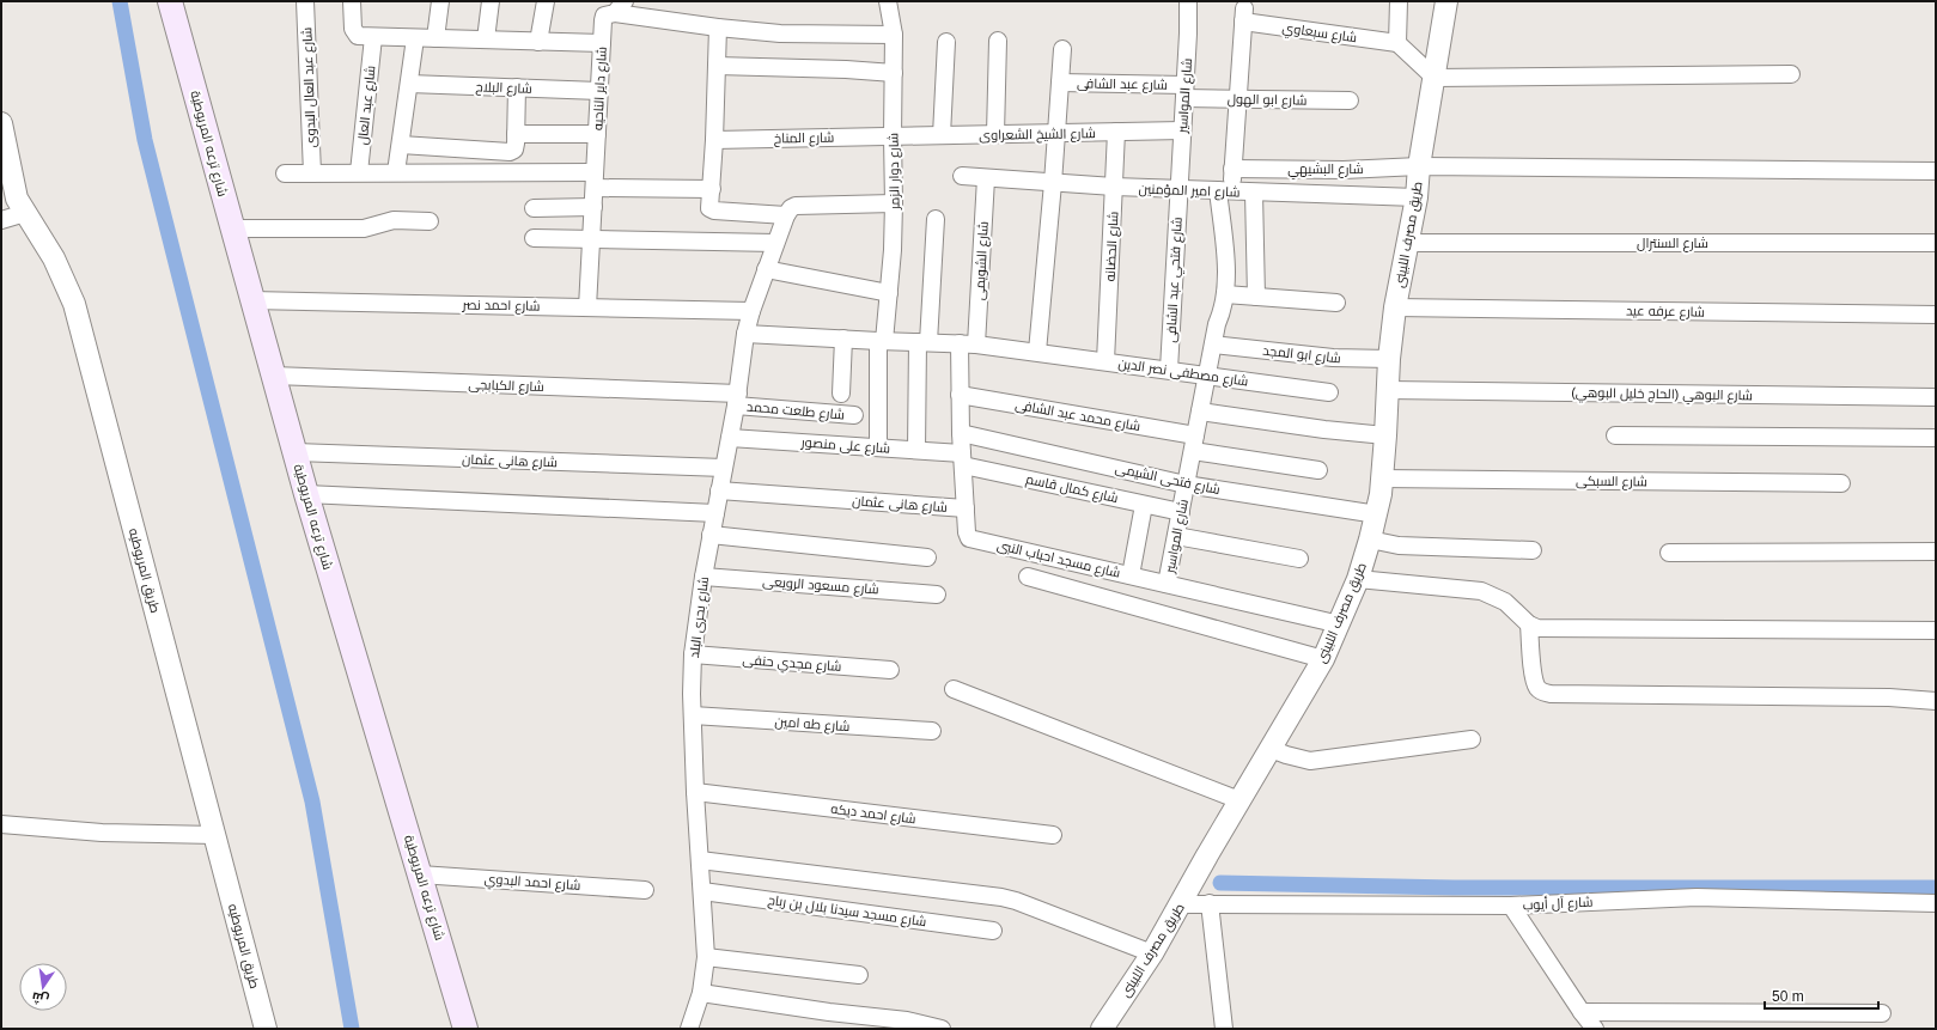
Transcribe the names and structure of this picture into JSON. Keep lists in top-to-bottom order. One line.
{"streets":{"main road":["شارع ترعه المريوطية"],"street":["شارع سبعاوي","شارع عبد الشافى","شارع عبد العال البدوى","شارع البلاح","شارع داير الناحيه","شارع المواسير","شارع ابو الهول","شارع عبد العال","شارع الشيخ الشعراوى","شارع المناخ","شارع البشيهي","شارع دوار الزمر","شارع امير المؤمنين","طريق مصرف اللبينى","شارع السنترال","شارع الحضانه","شارع الشويمى","شارع فتحي عبد الشافى","شارع احمد نصر","شارع عرفه عيد","شارع ابو المجد","شارع مصطفى نصر الدين","شارع الكبابجى","شارع البوهي (الحاج خليل البوهي)","شارع طلعت محمد","شارع محمد عبد الشافى","شارع على منصور","شارع هانى عثمان","شارع فتحى الشيمى","شارع السبكى","شارع كمال قاسم","شارع مسجد احباب النبى","طريق المريوطيه","شارع مسعود الرويعى","شارع بحرى البلد","شارع مجدي حنفى","شارع طه امين","شارع احمد ديكه","شارع احمد البدوي","شارع آل أيوب","شارع مسجد سيدنا بلال بن رباح"]},"crossings":[["شارع سبعاوي","شارع المواسير"],["شارع عبد الشافى","شارع المواسير"],["شارع عبد الشافى","شارع ابو الهول"],["شارع البلاح","شارع داير الناحيه"],["شارع داير الناحيه","شارع احمد نصر"],["شارع المواسير","شارع ابو الهول"],["شارع المواسير","شارع الشيخ الشعراوى"],["شارع المواسير","شارع البشيهي"],["شارع المواسير","شارع امير المؤمنين"],["شارع المواسير","شارع فتحي عبد الشافى"],["شارع المواسير","شارع ابو المجد"],["شارع المواسير","شارع مصطفى نصر الدين"],["شارع المواسير","شارع محمد عبد الشافى"],["شارع المواسير","شارع فتحى الشيمى"],["شارع المواسير","شارع كمال قاسم"],["شارع المواسير","شارع مسجد احباب النبى"],["شارع الشيخ الشعراوى","شارع المناخ"],["شارع الشيخ الشعراوى","شارع دوار الزمر"],["شارع الشيخ الشعراوى","شارع الحضانه"],["شارع المناخ","شارع دوار الزمر"],["شارع ترعه المريوطية","شارع احمد نصر"],["شارع ترعه المريوطية","شارع الكبابجى"],["شارع ترعه المريوطية","شارع هانى عثمان"],["شارع ترعه المريوطية","شارع احمد البدوي"],["شارع البشيهي","طريق مصرف اللبينى"],["شارع دوار الزمر","شارع مصطفى نصر الدين"],["شارع دوار الزمر","شارع على منصور"],["شارع امير المؤمنين","طريق مصرف اللبينى"],["شارع امير المؤمنين","شارع الحضانه"],["شارع امير المؤمنين","شارع الشويمى"],["شارع امير المؤمنين","شارع فتحي عبد الشافى"],["طريق مصرف اللبينى","شارع السنترال"],["طريق مصرف اللبينى","شارع عرفه عيد"],["طريق مصرف اللبينى","شارع ابو المجد"],["طريق مصرف اللبينى","شارع البوهي (الحاج خليل البوهي)"],["طريق مصرف اللبينى","شارع فتحى الشيمى"],["طريق مصرف اللبينى","شارع السبكى"],["طريق مصرف اللبينى","شارع مسجد احباب النبى"],["طريق مصرف اللبينى","شارع آل أيوب"],["شارع الحضانه","شارع مصطفى نصر الدين"],["شارع الشويمى","شارع مصطفى نصر الدين"],["شارع فتحي عبد الشافى","شارع مصطفى نصر الدين"],["شارع احمد نصر","شارع بحرى البلد"],["شارع مصطفى نصر الدين","شارع مسجد احباب النبى"],["شارع مصطفى نصر الدين","شارع بحرى البلد"],["شارع الكبابجى","شارع طلعت محمد"],["شارع الكبابجى","شارع بحرى البلد"],["شارع طلعت محمد","شارع بحرى البلد"],["شارع محمد عبد الشافى","شارع مسجد احباب النبى"],["شارع على منصور","شارع كمال قاسم"],["شارع على منصور","شارع مسجد احباب النبى"],["شارع على منصور","شارع بحرى البلد"],["شارع هانى عثمان","شارع مسجد احباب النبى"],["شارع هانى عثمان","شارع بحرى البلد"],["شارع فتحى الشيمى","شارع مسجد احباب النبى"],["شارع كمال قاسم","شارع مسجد احباب النبى"],["شارع مسعود الرويعى","شارع بحرى البلد"],["شارع بحرى البلد","شارع مجدي حنفى"],["شارع بحرى البلد","شارع طه امين"],["شارع بحرى البلد","شارع احمد ديكه"],["شارع بحرى البلد","شارع مسجد سيدنا بلال بن رباح"]],"scale_bar":"50 m","north":"bottom"}
